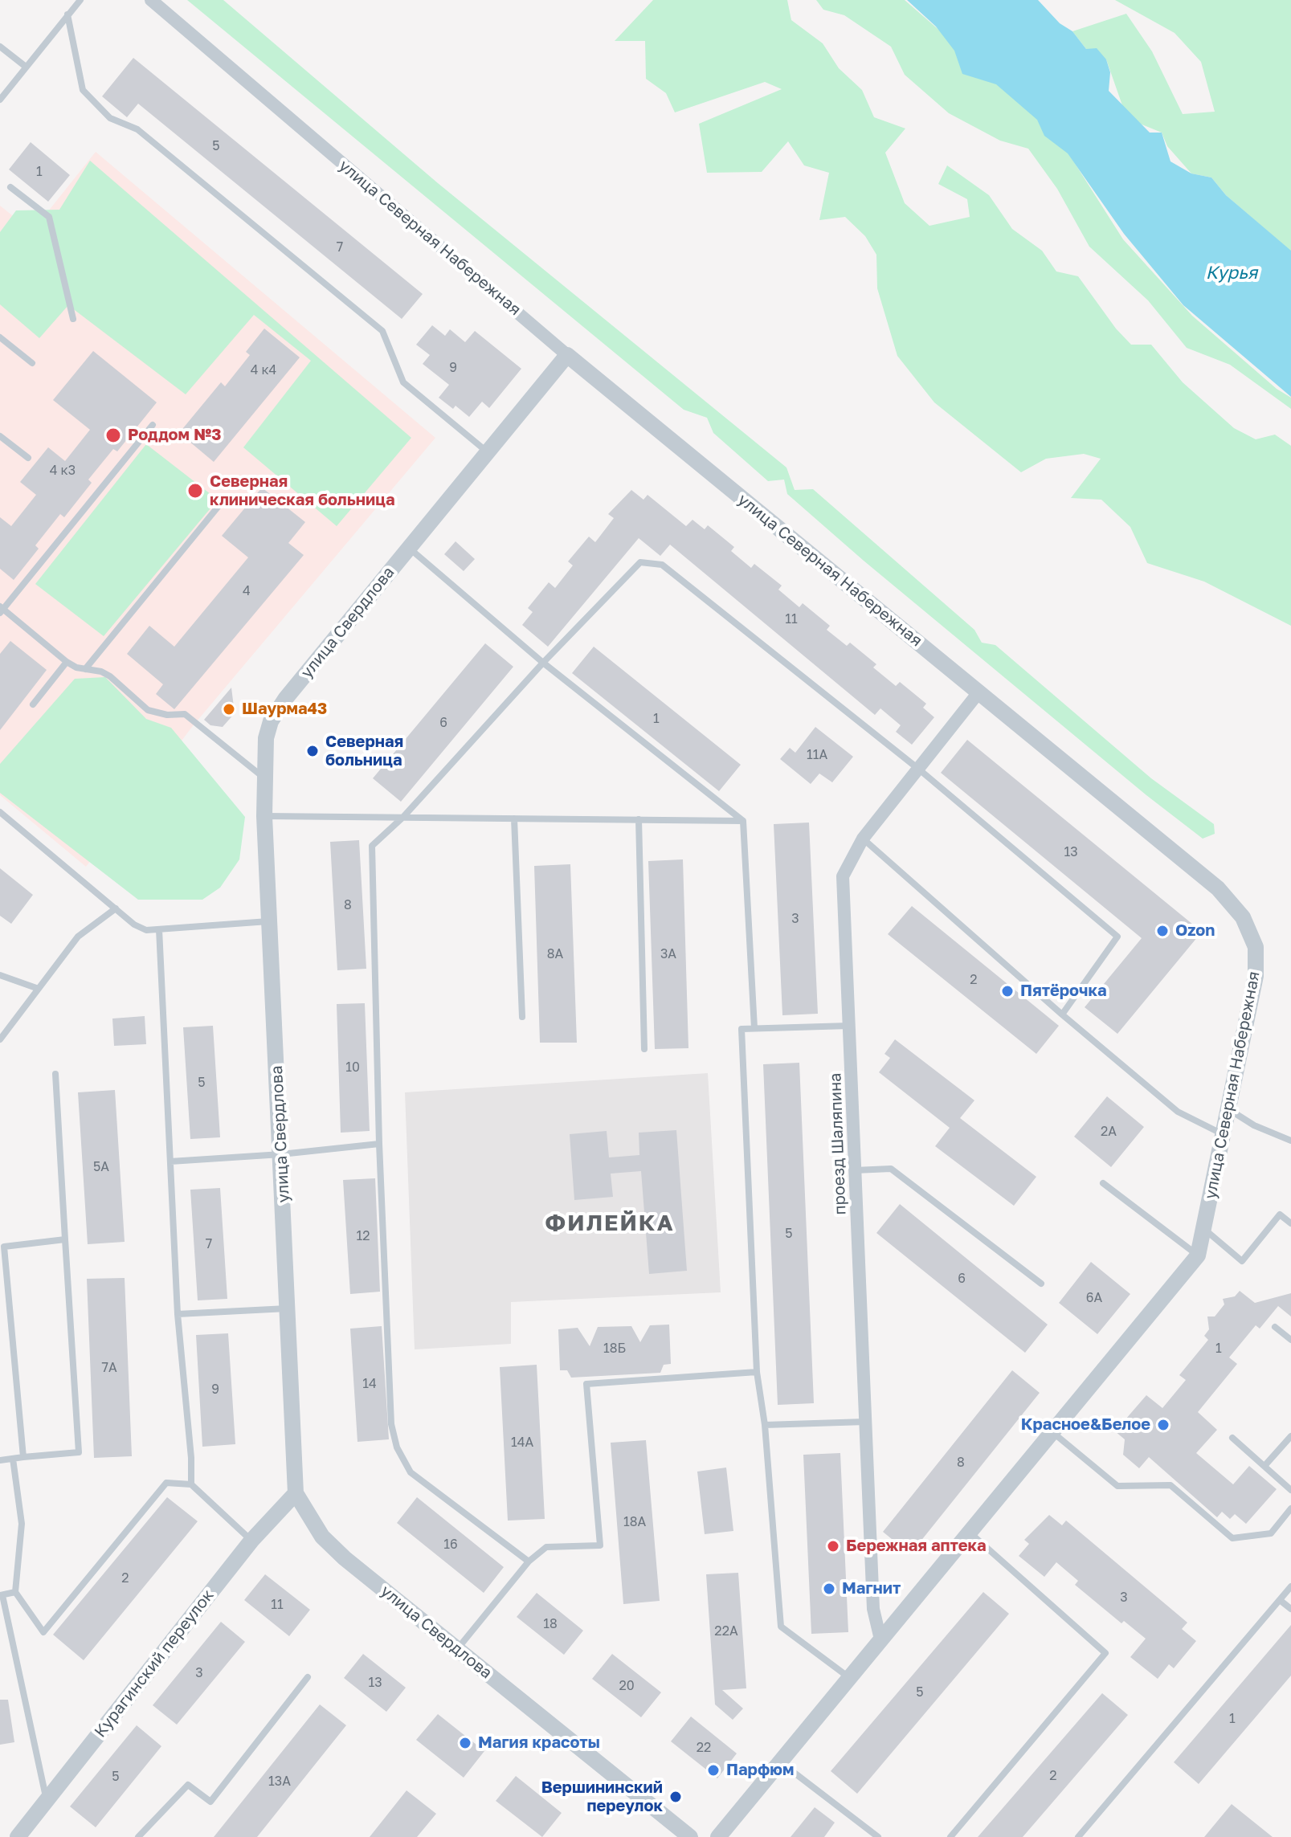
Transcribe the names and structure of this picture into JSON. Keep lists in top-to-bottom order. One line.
{"streets":{"street":["улица Северная Набережная","улица Свердлова","проезд Шаляпина","Курагинский переулок"]},"crossings":[["улица Северная Набережная","улица Свердлова"],["улица Северная Набережная","проезд Шаляпина"],["улица Свердлова","Курагинский переулок"]],"districts":["ФИЛЕЙКА"],"water":["Курья"],"places":["Роддом №3","Северная клиническая больница","Шаурма43","Северная больница","Ozon","Пятёрочка","Красное&Белое","Бережная аптека","Магнит","Магия красоты","Парфюм","Вершининский переулок"],"house_numbers":["5","1","7","9","4 к4","4 к3","4","11","1","6","11А","13","8","3","8А","3А","2","10","5","2А","5А","5","12","7","6","6А","18Б","1","7А","14","9","14А","8","18А","16","2","3","11","18","22А","3","13","20","5","1","22","2","5","13А"]}
